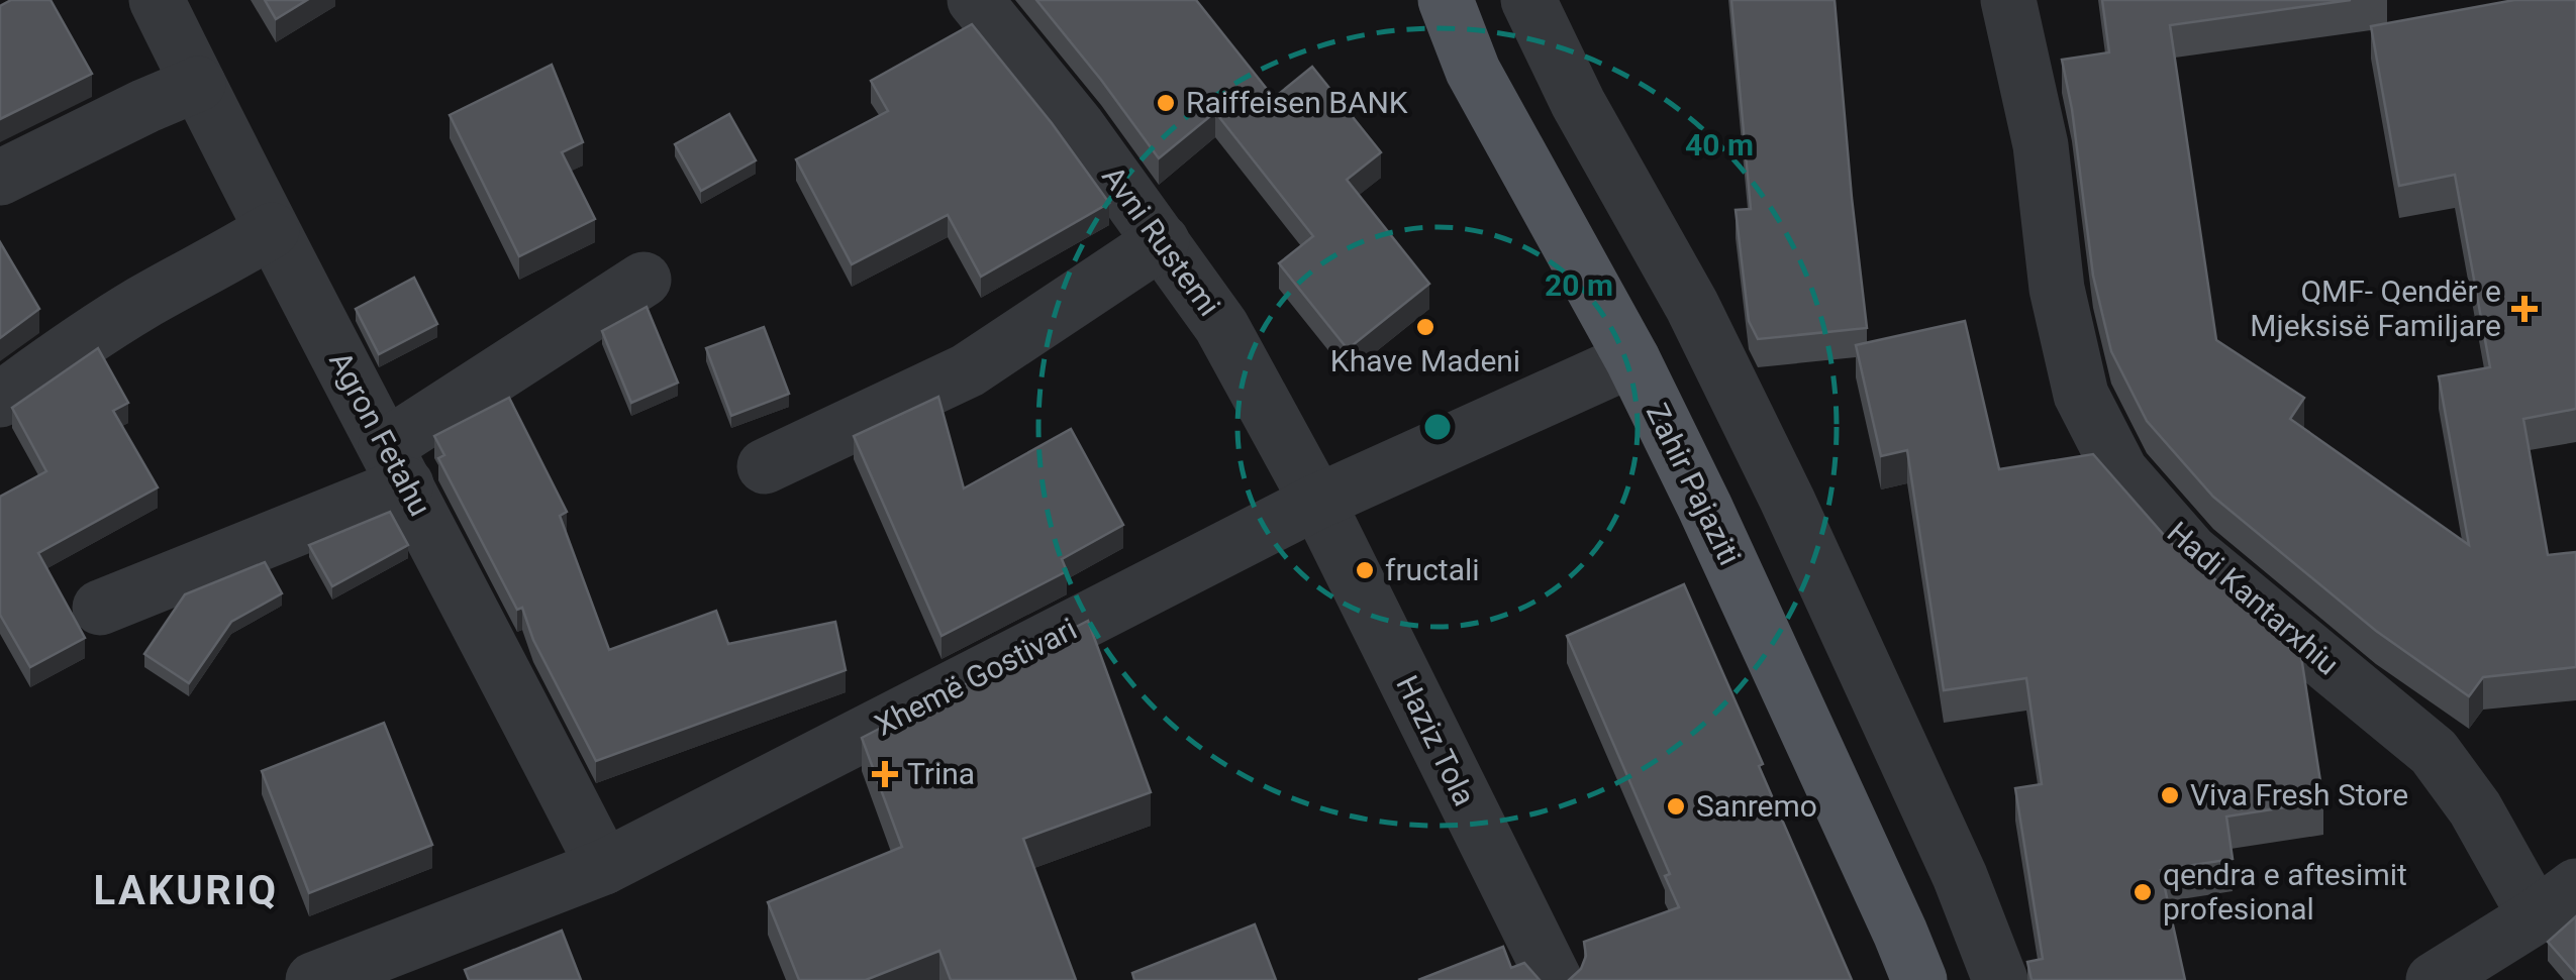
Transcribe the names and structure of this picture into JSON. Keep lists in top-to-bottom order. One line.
{"streets":{"main road":["Zahir Pajaziti"],"street":["Avni Rustemi","Agron Fetahu","Hadi Kantarxhiu","Xhemë Gostivari","Haziz Tola"]},"crossings":[["Avni Rustemi","Xhemë Gostivari"],["Avni Rustemi","Haziz Tola"],["Agron Fetahu","Xhemë Gostivari"],["Zahir Pajaziti","Xhemë Gostivari"],["Xhemë Gostivari","Haziz Tola"]],"districts":["LAKURIQ"],"places":{"other":["Raiffeisen BANK","Khave Madeni","fructali","Viva Fresh Store","Sanremo","qendra e aftesimit profesional"],"health":["QMF- Qendër e Mjeksisë Familjare","Trina"]},"rings":["40 m","20 m"]}
